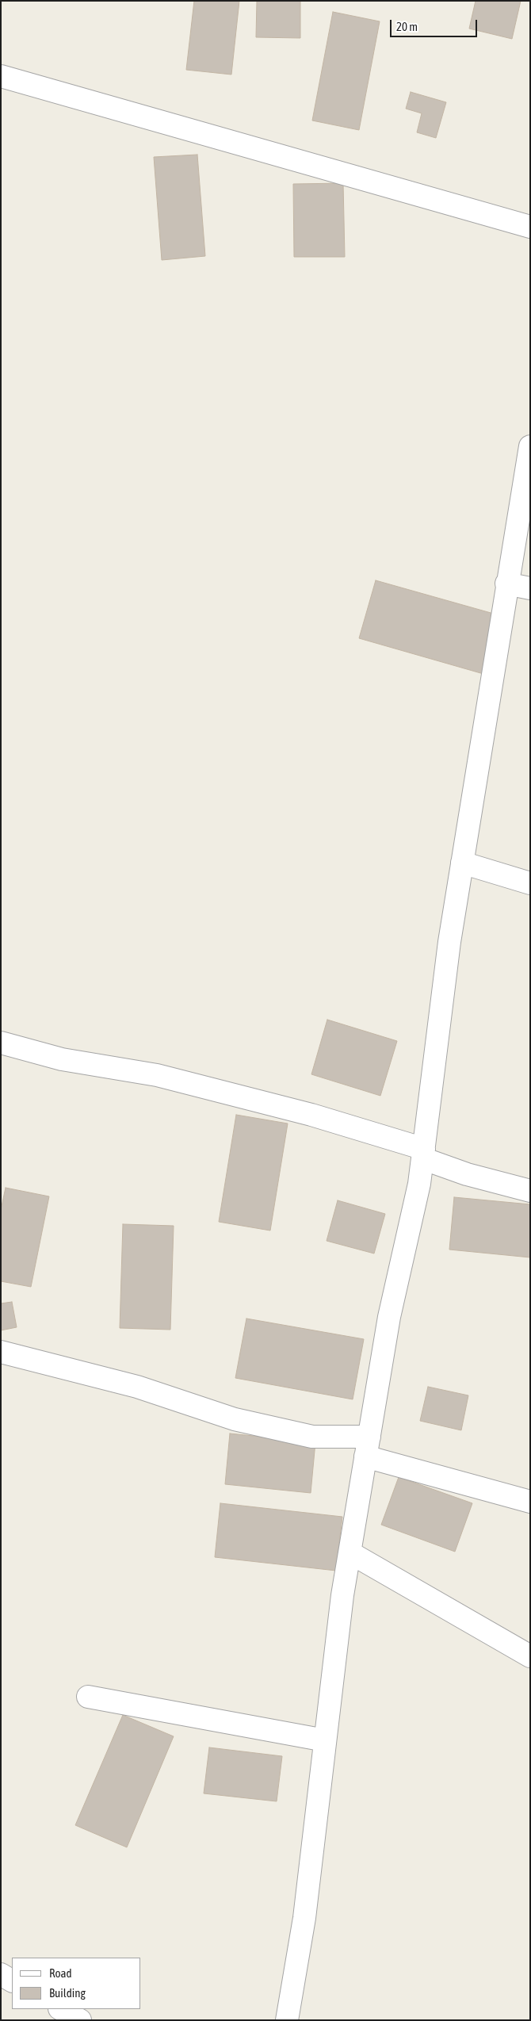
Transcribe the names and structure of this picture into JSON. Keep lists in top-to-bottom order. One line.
{"legend":["Road","Building"],"scale_bar":"20 m"}
